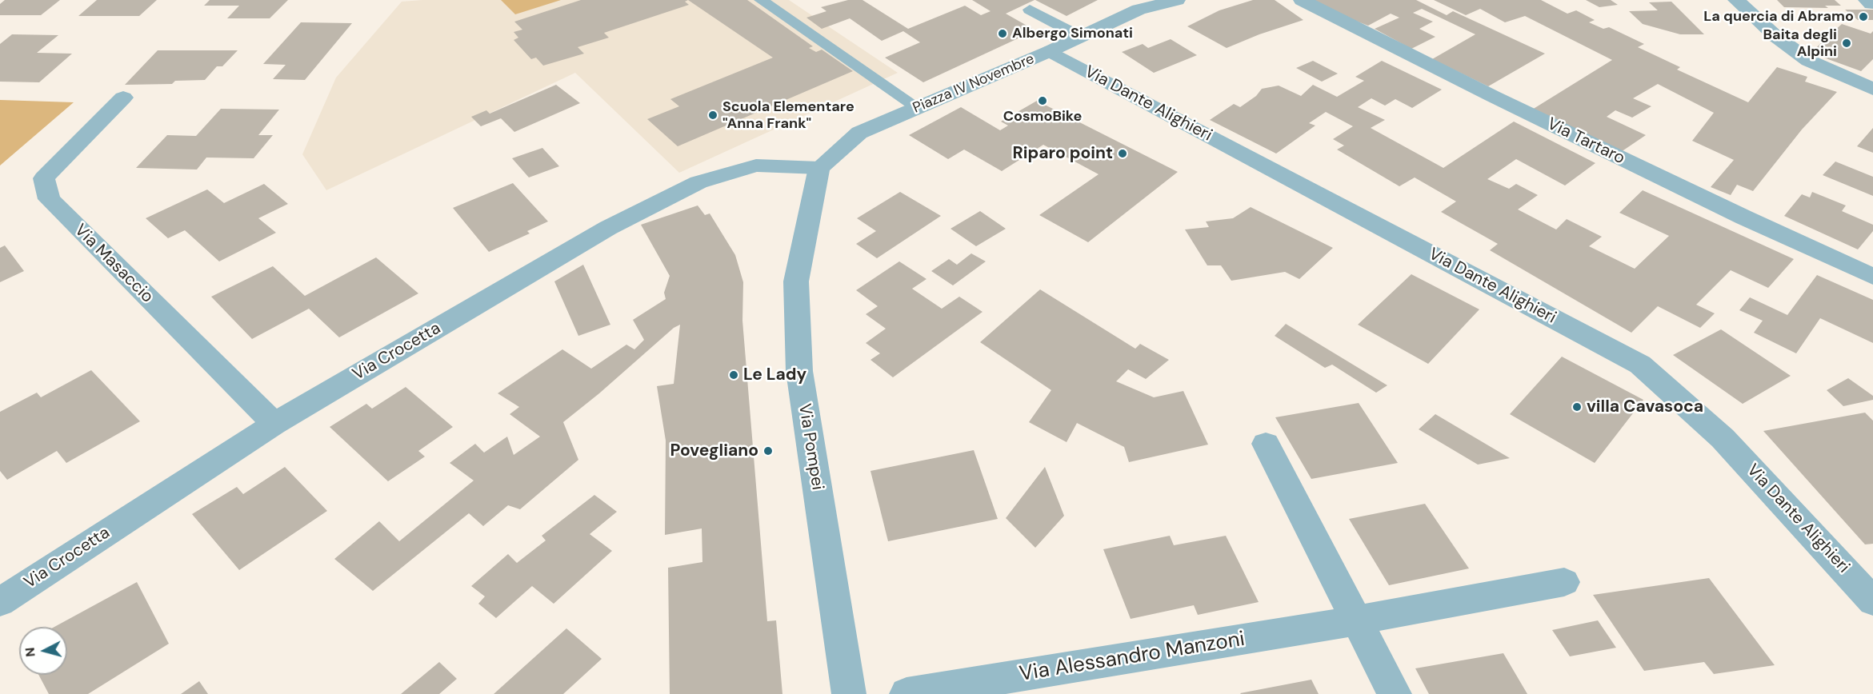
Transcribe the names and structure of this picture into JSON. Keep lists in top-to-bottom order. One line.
{"streets":{"street":["Piazza IV Novembre","Via Dante Alighieri","Via Tartaro","Via Masaccio","Via Crocetta","Via Pompei","Via Alessandro Manzoni"]},"crossings":[["Piazza IV Novembre","Via Dante Alighieri"],["Piazza IV Novembre","Via Crocetta"],["Piazza IV Novembre","Via Pompei"],["Via Masaccio","Via Crocetta"],["Via Crocetta","Via Pompei"]],"places":["La quercia di Abramo","Albergo Simonati","Baita degli Alpini","CosmoBike","Scuola Elementare \"Anna Frank\"","Riparo point","Le Lady","villa Cavasoca","Povegliano"],"north":"left"}
